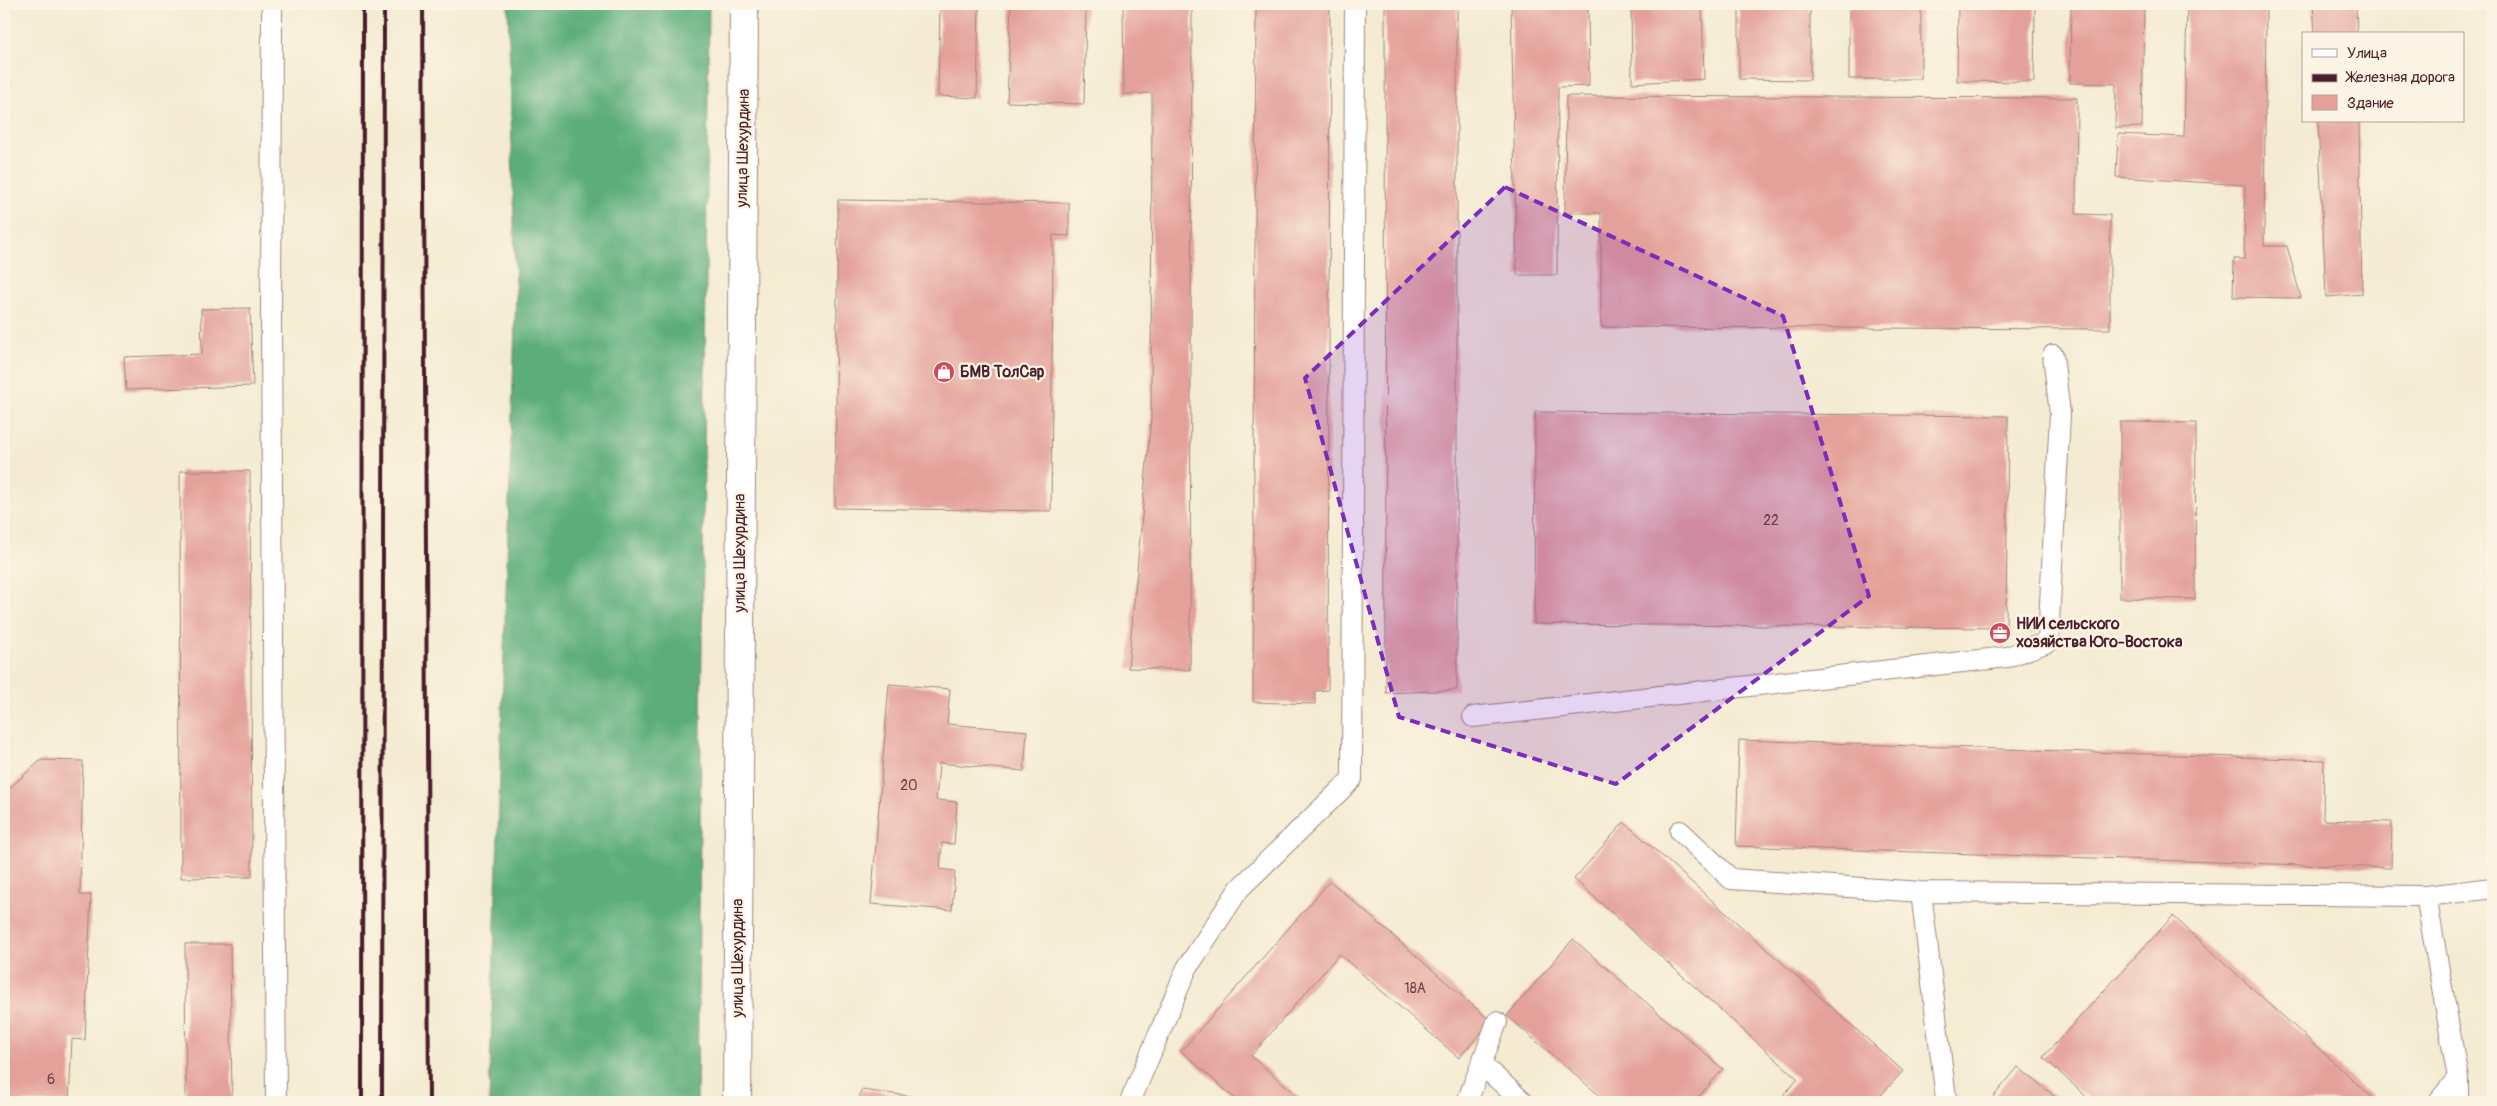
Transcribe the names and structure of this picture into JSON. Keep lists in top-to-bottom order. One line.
{"streets":{"main road":["улица Шехурдина"]},"places":{"shop":["БМВ ТолСар"],"office":["НИИ сельского хозяйства Юго-Востока"]},"house_numbers":["22","20","18А","6"],"legend":["Улица","Железная дорога","Здание"]}
